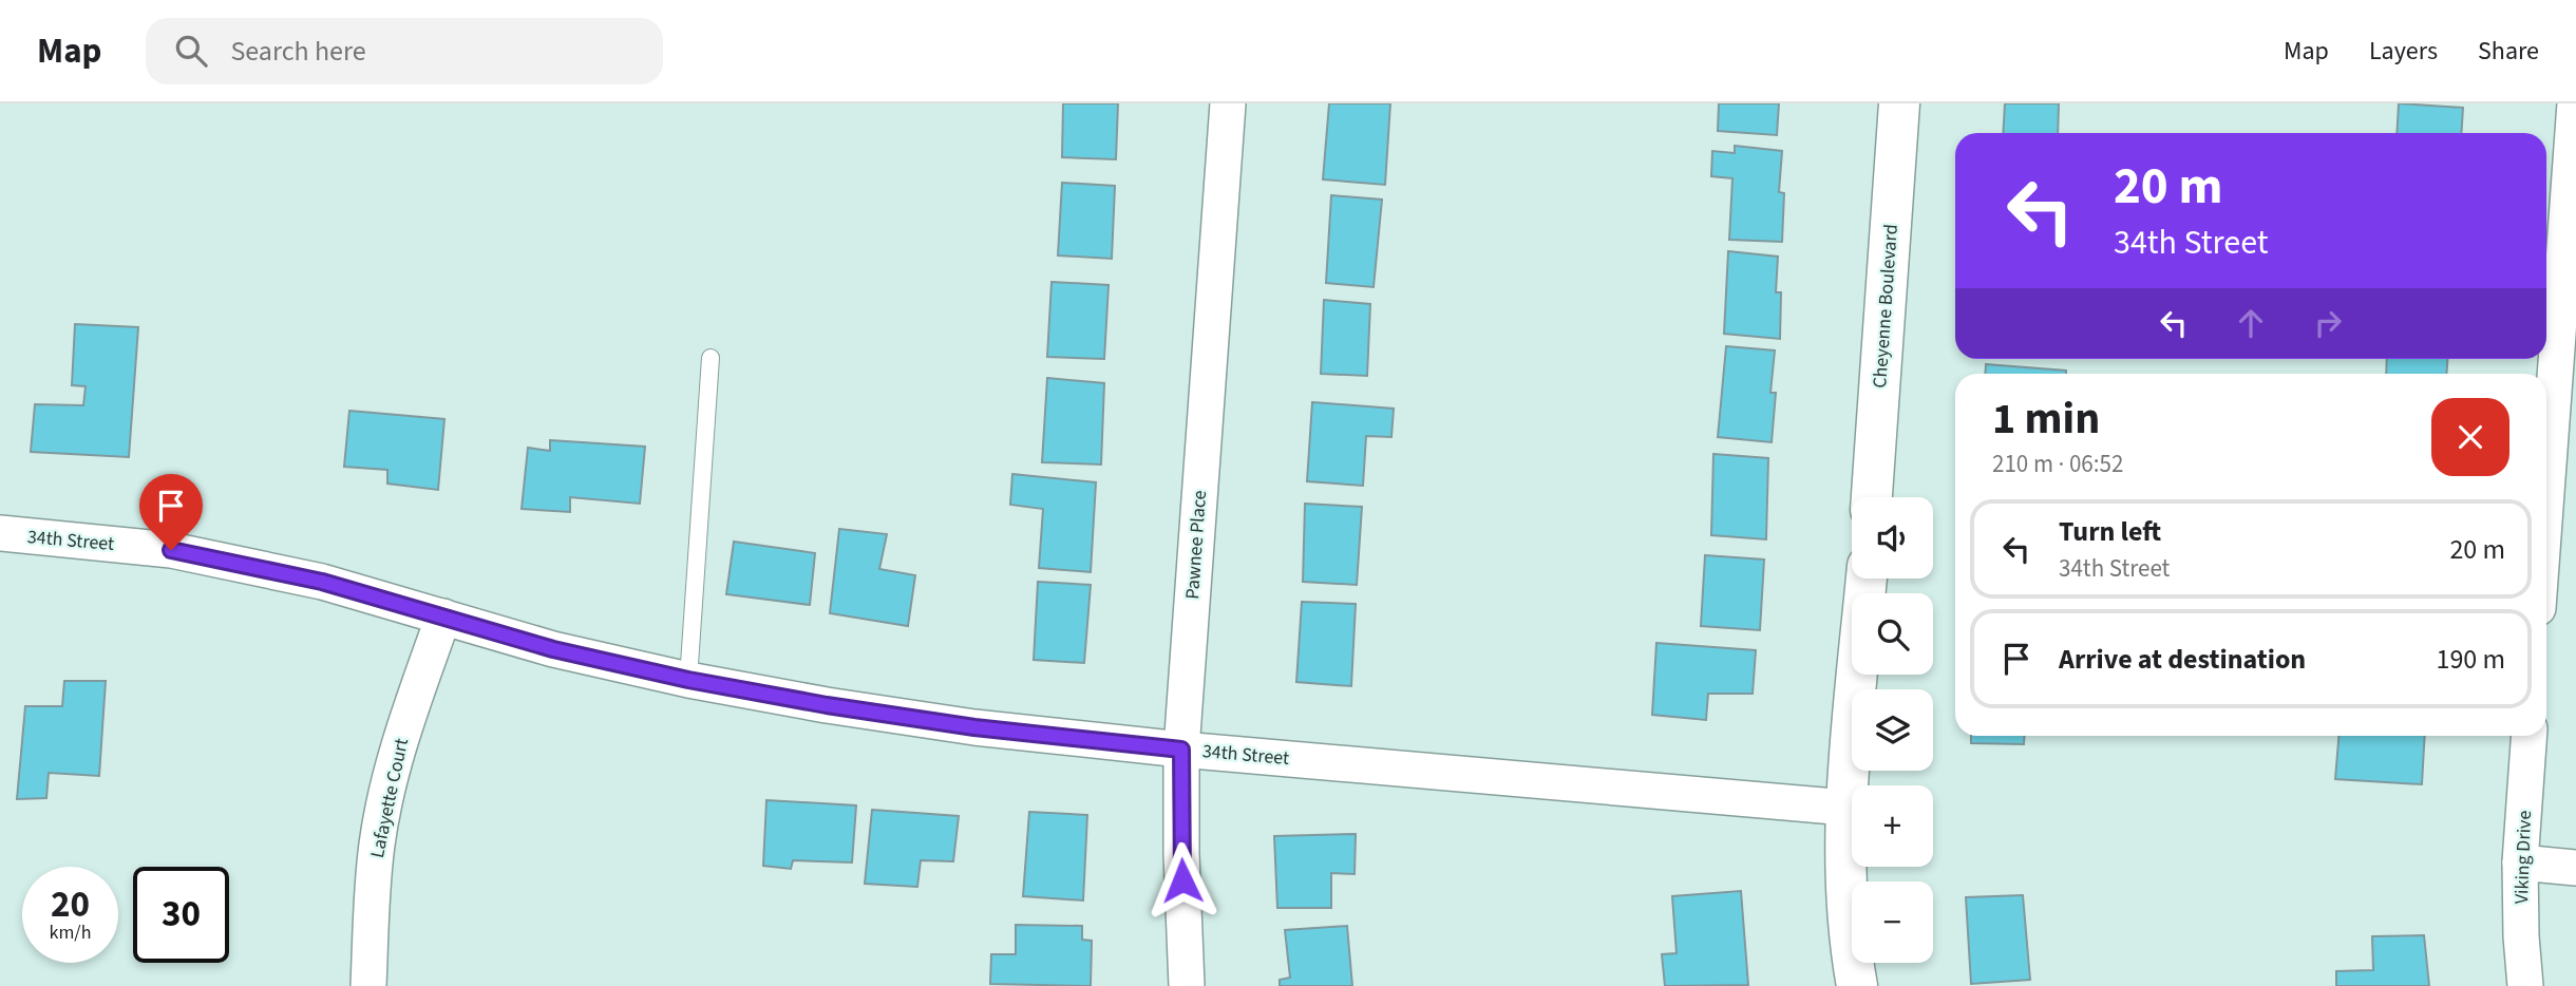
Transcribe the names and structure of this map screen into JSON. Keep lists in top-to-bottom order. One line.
{"streets":{"street":["Cheyenne Boulevard","34th Street","Pawnee Place","Lafayette Court","Viking Drive"]},"crossings":[["34th Street","Pawnee Place"],["34th Street","Lafayette Court"]],"page":{"header":"Map","search":"Search here","nav":["Map","Layers","Share"],"turn":["20 m","34th Street"],"heading":["1 min","210 m · 06:52"],"map_buttons":["+","−"],"list":[{"name":"Turn left","note":"34th Street","value":"20 m"},{"name":"Arrive at destination","value":"190 m"}],"speed":"20 km/h","limit":"30"}}
